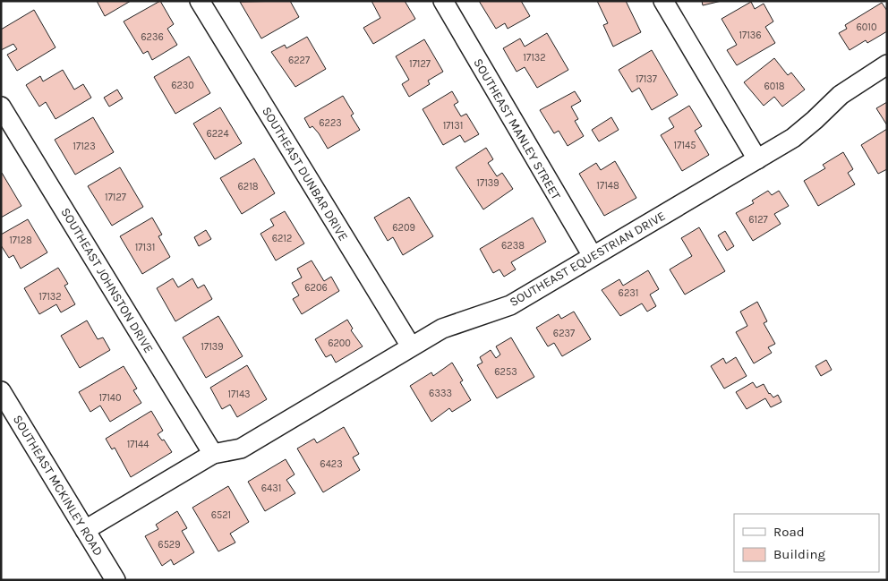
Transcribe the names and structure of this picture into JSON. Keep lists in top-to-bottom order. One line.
{"streets":{"street":["SOUTHEAST MANLEY STREET","SOUTHEAST DUNBAR DRIVE","SOUTHEAST EQUESTRIAN DRIVE","SOUTHEAST JOHNSTON DRIVE","SOUTHEAST MCKINLEY ROAD"]},"crossings":[["SOUTHEAST MANLEY STREET","SOUTHEAST EQUESTRIAN DRIVE"],["SOUTHEAST DUNBAR DRIVE","SOUTHEAST EQUESTRIAN DRIVE"],["SOUTHEAST EQUESTRIAN DRIVE","SOUTHEAST JOHNSTON DRIVE"],["SOUTHEAST EQUESTRIAN DRIVE","SOUTHEAST MCKINLEY ROAD"]],"house_numbers":["6010","17136","6236","17132","6227","17127","17137","6230","6018","6223","17131","6224","17145","17123","17139","17148","6218","17127","6127","6209","6212","17128","6238","17131","6206","6231","17132","6237","6200","17139","6253","6333","17143","17140","17144","6423","6431","6521","6529"],"legend":["Road","Building"]}
